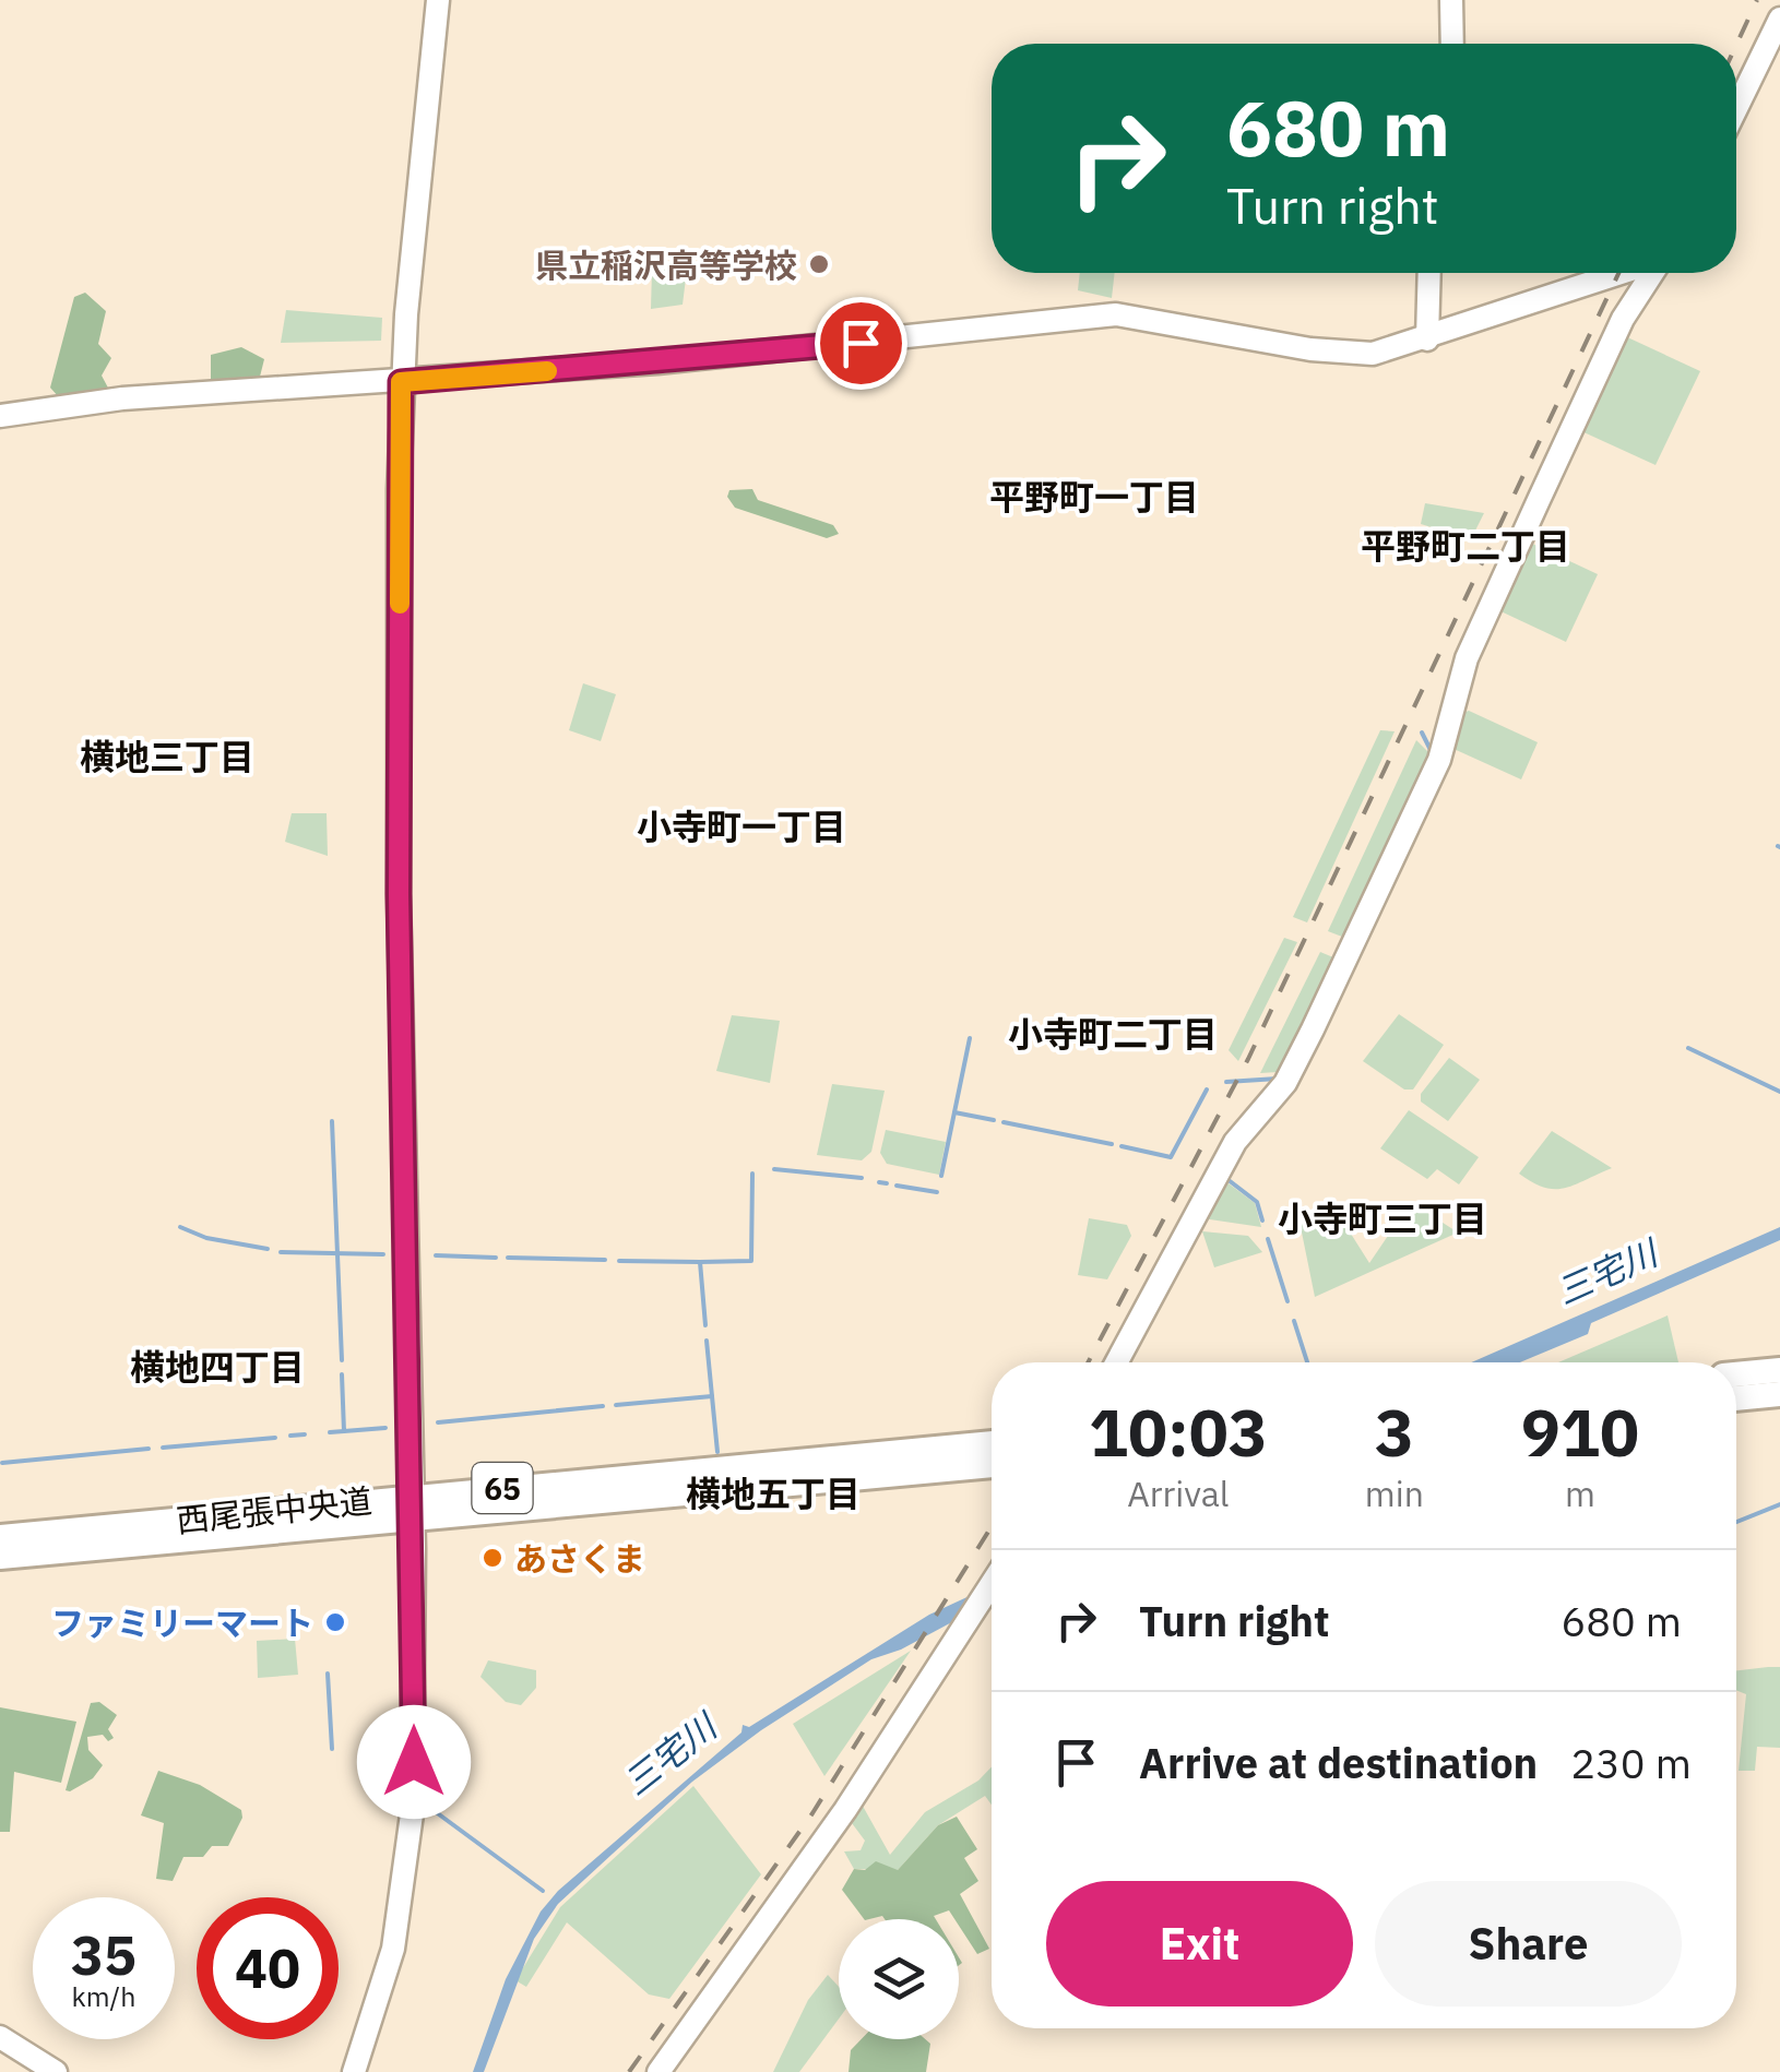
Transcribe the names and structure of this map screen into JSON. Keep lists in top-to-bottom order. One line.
{"streets":{"main road":["65","西尾張中央道"]},"districts":["平野町一丁目","平野町二丁目","横地三丁目","小寺町一丁目","小寺町二丁目","小寺町三丁目","横地四丁目","横地五丁目"],"water":["三宅川"],"places":["県立稲沢高等学校","あさくま","ファミリーマート"],"page":{"turn":["680 m","Turn right"],"eta":["10:03","Arrival","3","min","910","m"],"list":[{"name":"Turn right","value":"680 m"},{"name":"Arrive at destination","value":"230 m"}],"buttons":["Exit","Share"],"speed":"35 km/h","limit":"40"}}
